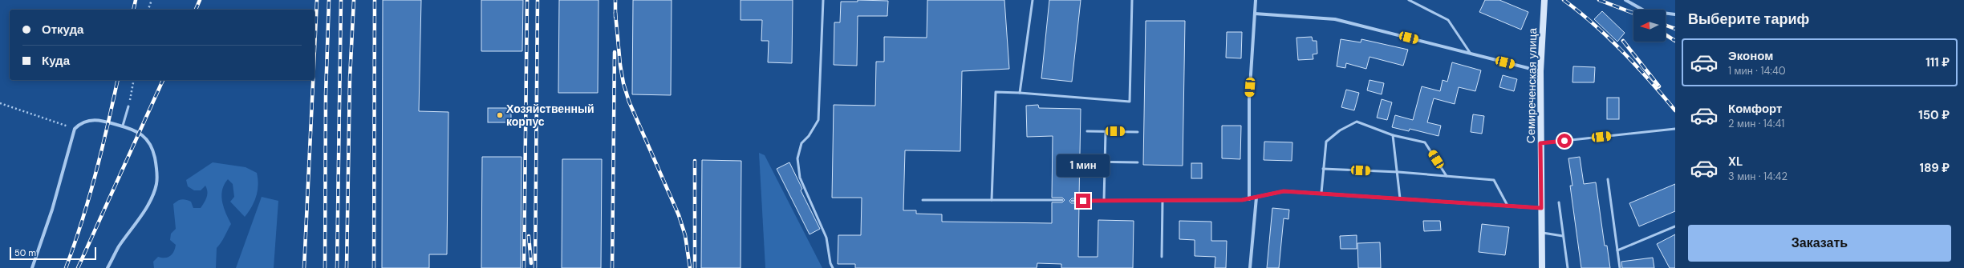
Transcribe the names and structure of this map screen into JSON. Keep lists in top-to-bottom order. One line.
{"streets":{"main road":["Семиреченская улица"]},"places":["Хозяйственный корпус"],"scale_bar":"50 m","north":"left","page":{"heading":"Выберите тариф","banner":["Откуда","Куда"],"list":[{"name":"Эконом","note":"1 мин · 14:40","value":"111 ₽"},{"name":"Комфорт","note":"2 мин · 14:41","value":"150 ₽"},{"name":"XL","note":"3 мин · 14:42","value":"189 ₽"}],"bubble":"1 мин","buttons":"Заказать","scale":"50 m"}}
